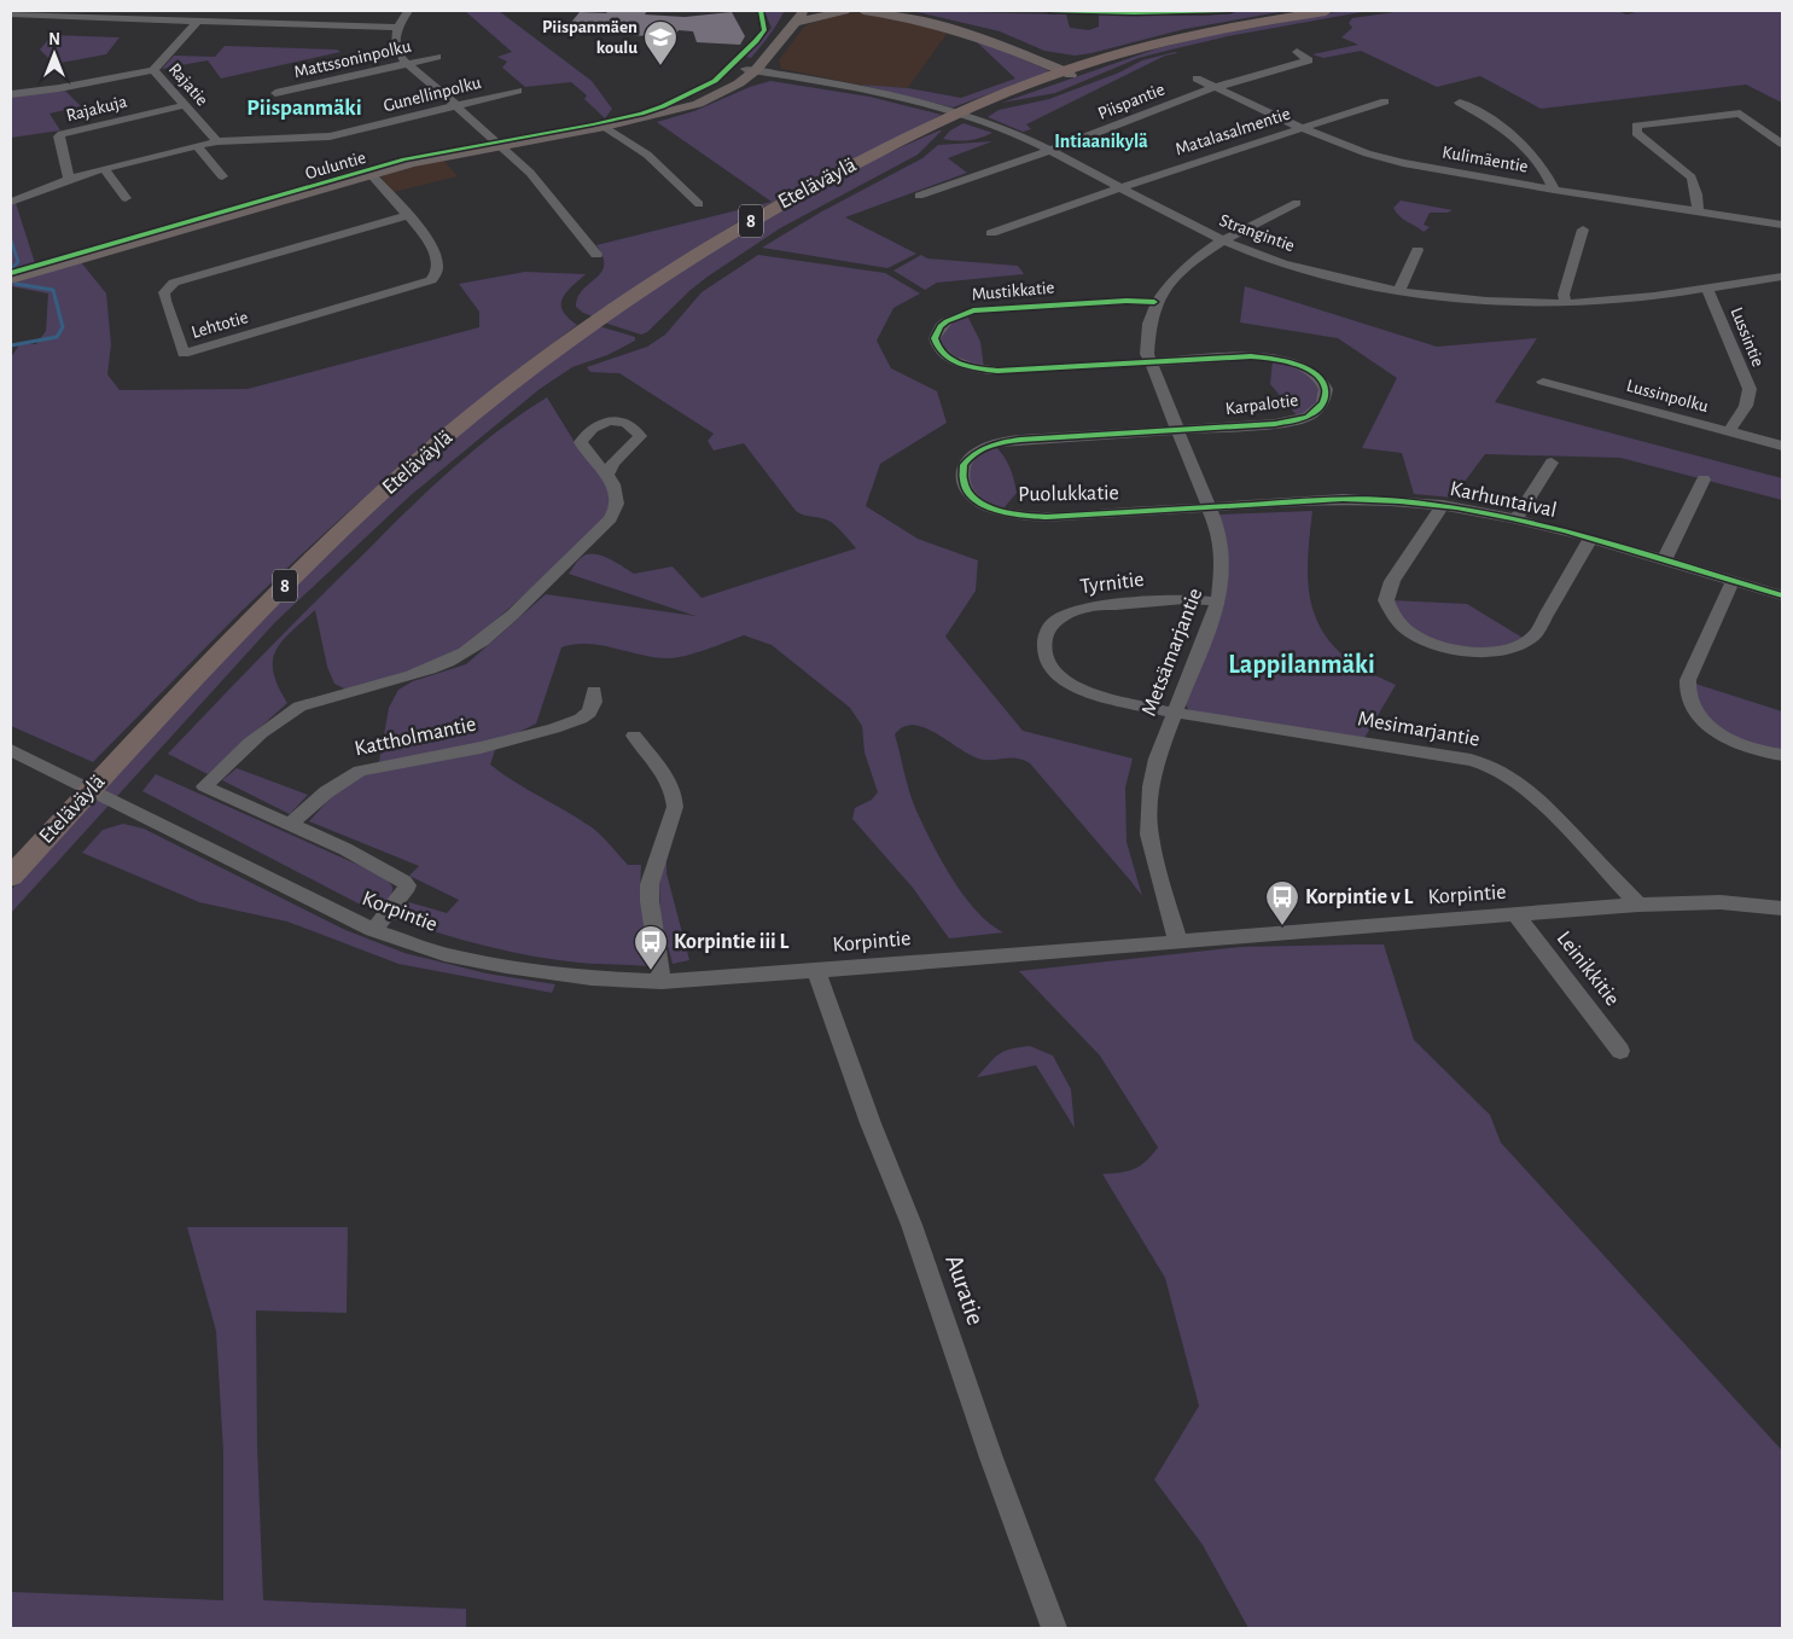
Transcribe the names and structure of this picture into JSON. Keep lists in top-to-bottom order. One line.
{"streets":{"highway":["Eteläväylä","8"],"main road":["Ouluntie"],"street":["Mattssoninpolku","Rajatie","Gunellinpolku","Piispantie","Rajakuja","Matalasalmentie","Kulimäentie","Strangintie","Mustikkatie","Lehtotie","Lussintie","Lussinpolku","Karpalotie","Puolukkatie","Karhuntaival","Tyrnitie","Metsämarjantie","Mesimarjantie","Kattholmantie","Korpintie","Leinikkitie","Auratie"]},"crossings":[["Rajatie","Gunellinpolku"],["Rajatie","Rajakuja"],["Gunellinpolku","Rajakuja"],["Piispantie","Kulimäentie"],["Piispantie","Strangintie"],["Matalasalmentie","Kulimäentie"],["Matalasalmentie","Strangintie"],["Ouluntie","Strangintie"],["Ouluntie","Lehtotie"],["Eteläväylä","8"],["Strangintie","Lussintie"],["Strangintie","Metsämarjantie"],["Mustikkatie","Karpalotie"],["Mustikkatie","Metsämarjantie"],["Lussintie","Lussinpolku"],["Karpalotie","Puolukkatie"],["Karpalotie","Metsämarjantie"],["Puolukkatie","Karhuntaival"],["Puolukkatie","Metsämarjantie"],["Karhuntaival","Metsämarjantie"],["Tyrnitie","Metsämarjantie"],["Tyrnitie","Mesimarjantie"],["Metsämarjantie","Mesimarjantie"],["Metsämarjantie","Korpintie"],["Mesimarjantie","Korpintie"],["Korpintie","Leinikkitie"],["Korpintie","Auratie"]],"districts":["Piispanmäki","Intiaanikylä","Lappilanmäki"],"places":{"school or university":["Piispanmäen koulu"],"bus stop":["Korpintie v L","Korpintie iii L"]},"north":"top"}
